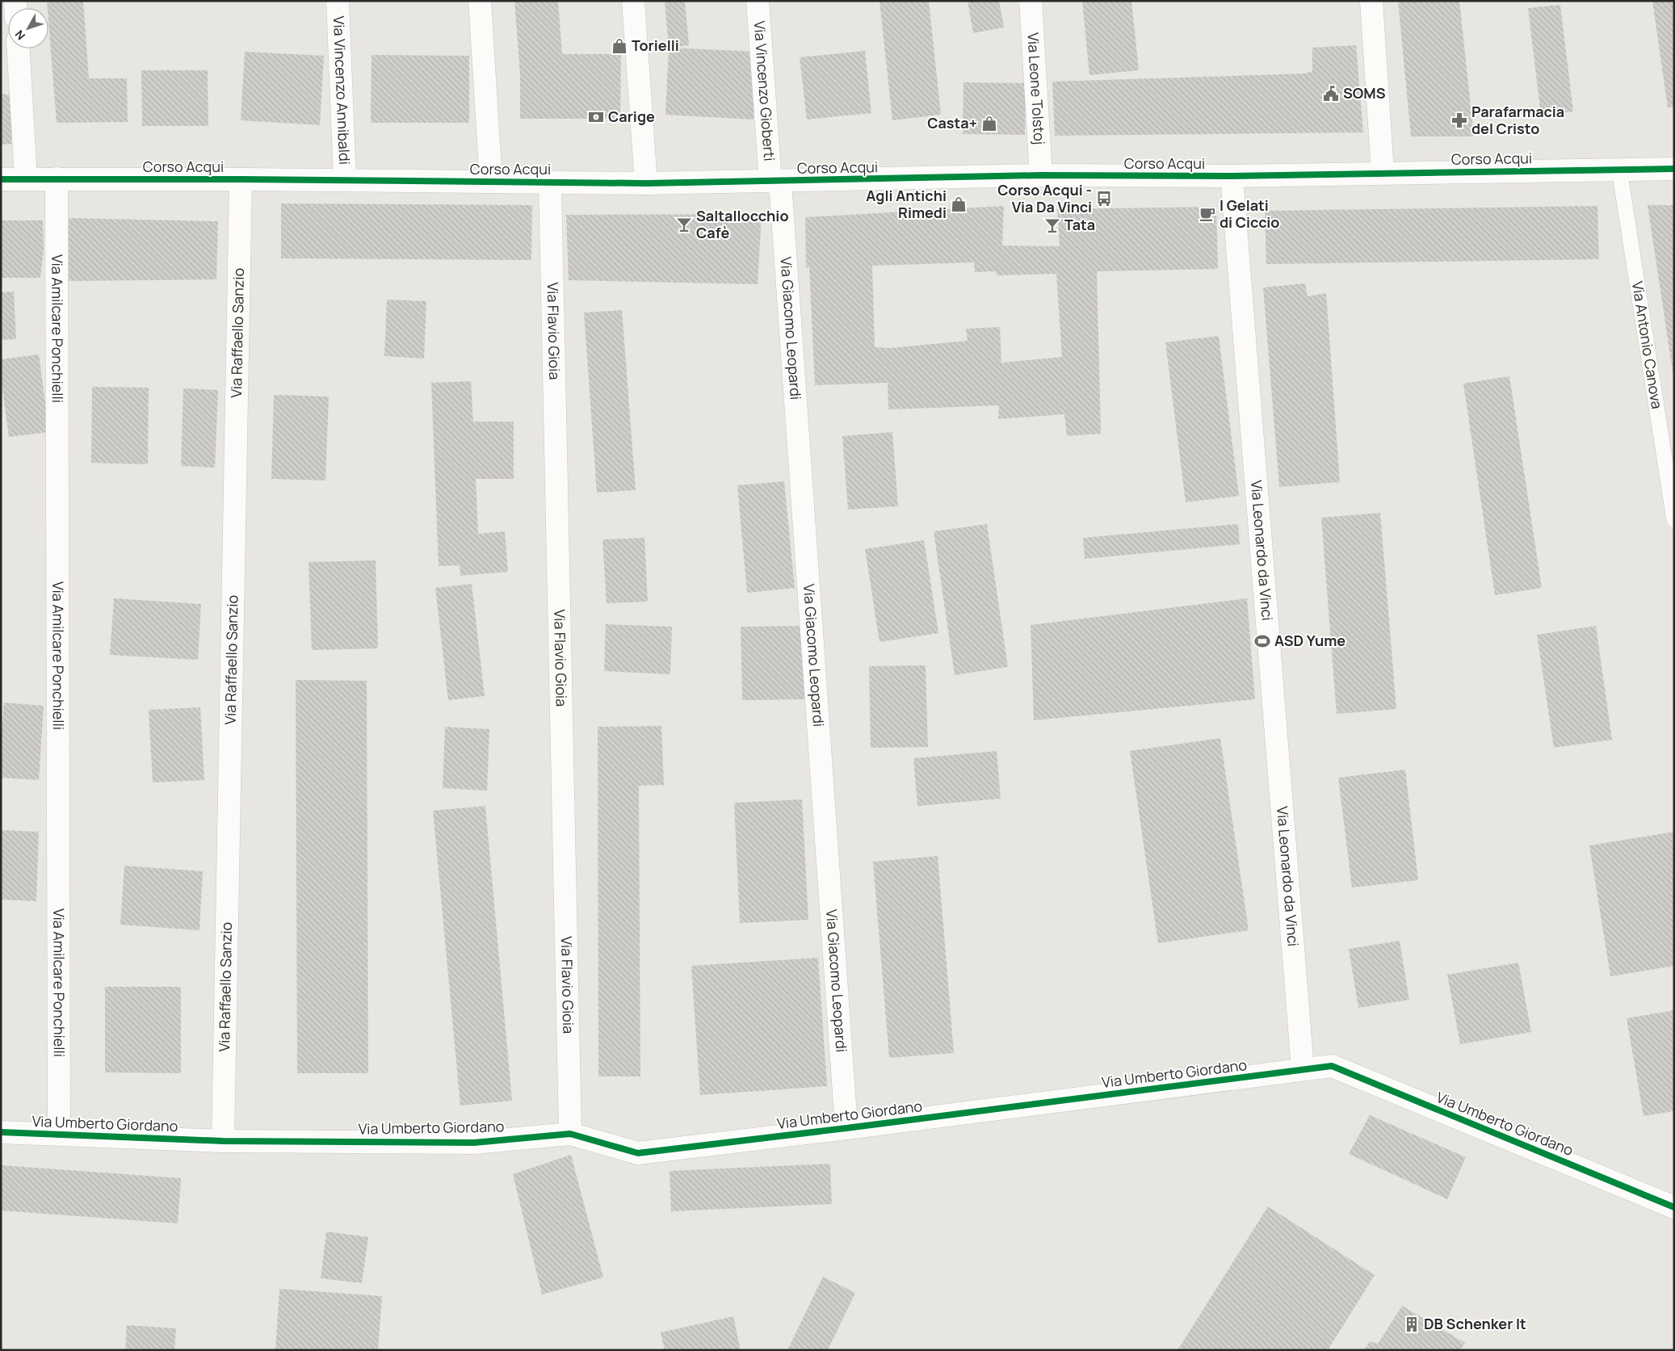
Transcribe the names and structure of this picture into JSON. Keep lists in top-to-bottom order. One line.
{"streets":{"street":["Via Leone Tolstoj","Via Vincenzo Annibaldi","Via Vincenzo Gioberti","Corso Acqui","Via Amilcare Ponchielli","Via Giacomo Leopardi","Via Flavio Gioia","Via Raffaello Sanzio","Via Leonardo da Vinci","Via Umberto Giordano"],"lane":["Via Antonio Canova"]},"crossings":[["Via Leone Tolstoj","Corso Acqui"],["Via Vincenzo Annibaldi","Corso Acqui"],["Via Vincenzo Gioberti","Corso Acqui"],["Via Vincenzo Gioberti","Via Giacomo Leopardi"],["Corso Acqui","Via Amilcare Ponchielli"],["Corso Acqui","Via Giacomo Leopardi"],["Corso Acqui","Via Flavio Gioia"],["Corso Acqui","Via Raffaello Sanzio"],["Corso Acqui","Via Antonio Canova"],["Corso Acqui","Via Leonardo da Vinci"],["Via Amilcare Ponchielli","Via Umberto Giordano"],["Via Giacomo Leopardi","Via Umberto Giordano"],["Via Flavio Gioia","Via Umberto Giordano"],["Via Raffaello Sanzio","Via Umberto Giordano"],["Via Leonardo da Vinci","Via Umberto Giordano"]],"places":{"shop":["Torielli","Casta+","Agli Antichi Rimedi"],"public building":["SOMS"],"bank":["Carige"],"pharmacy":["Parafarmacia del Cristo"],"bus stop":["Corso Acqui - Via Da Vinci"],"cafe":["I Gelati di Ciccio"],"bar":["Saltallocchio Cafè","Tata"],"sports":["ASD Yume"],"building":["DB Schenker It"]},"north":"bottom left"}
